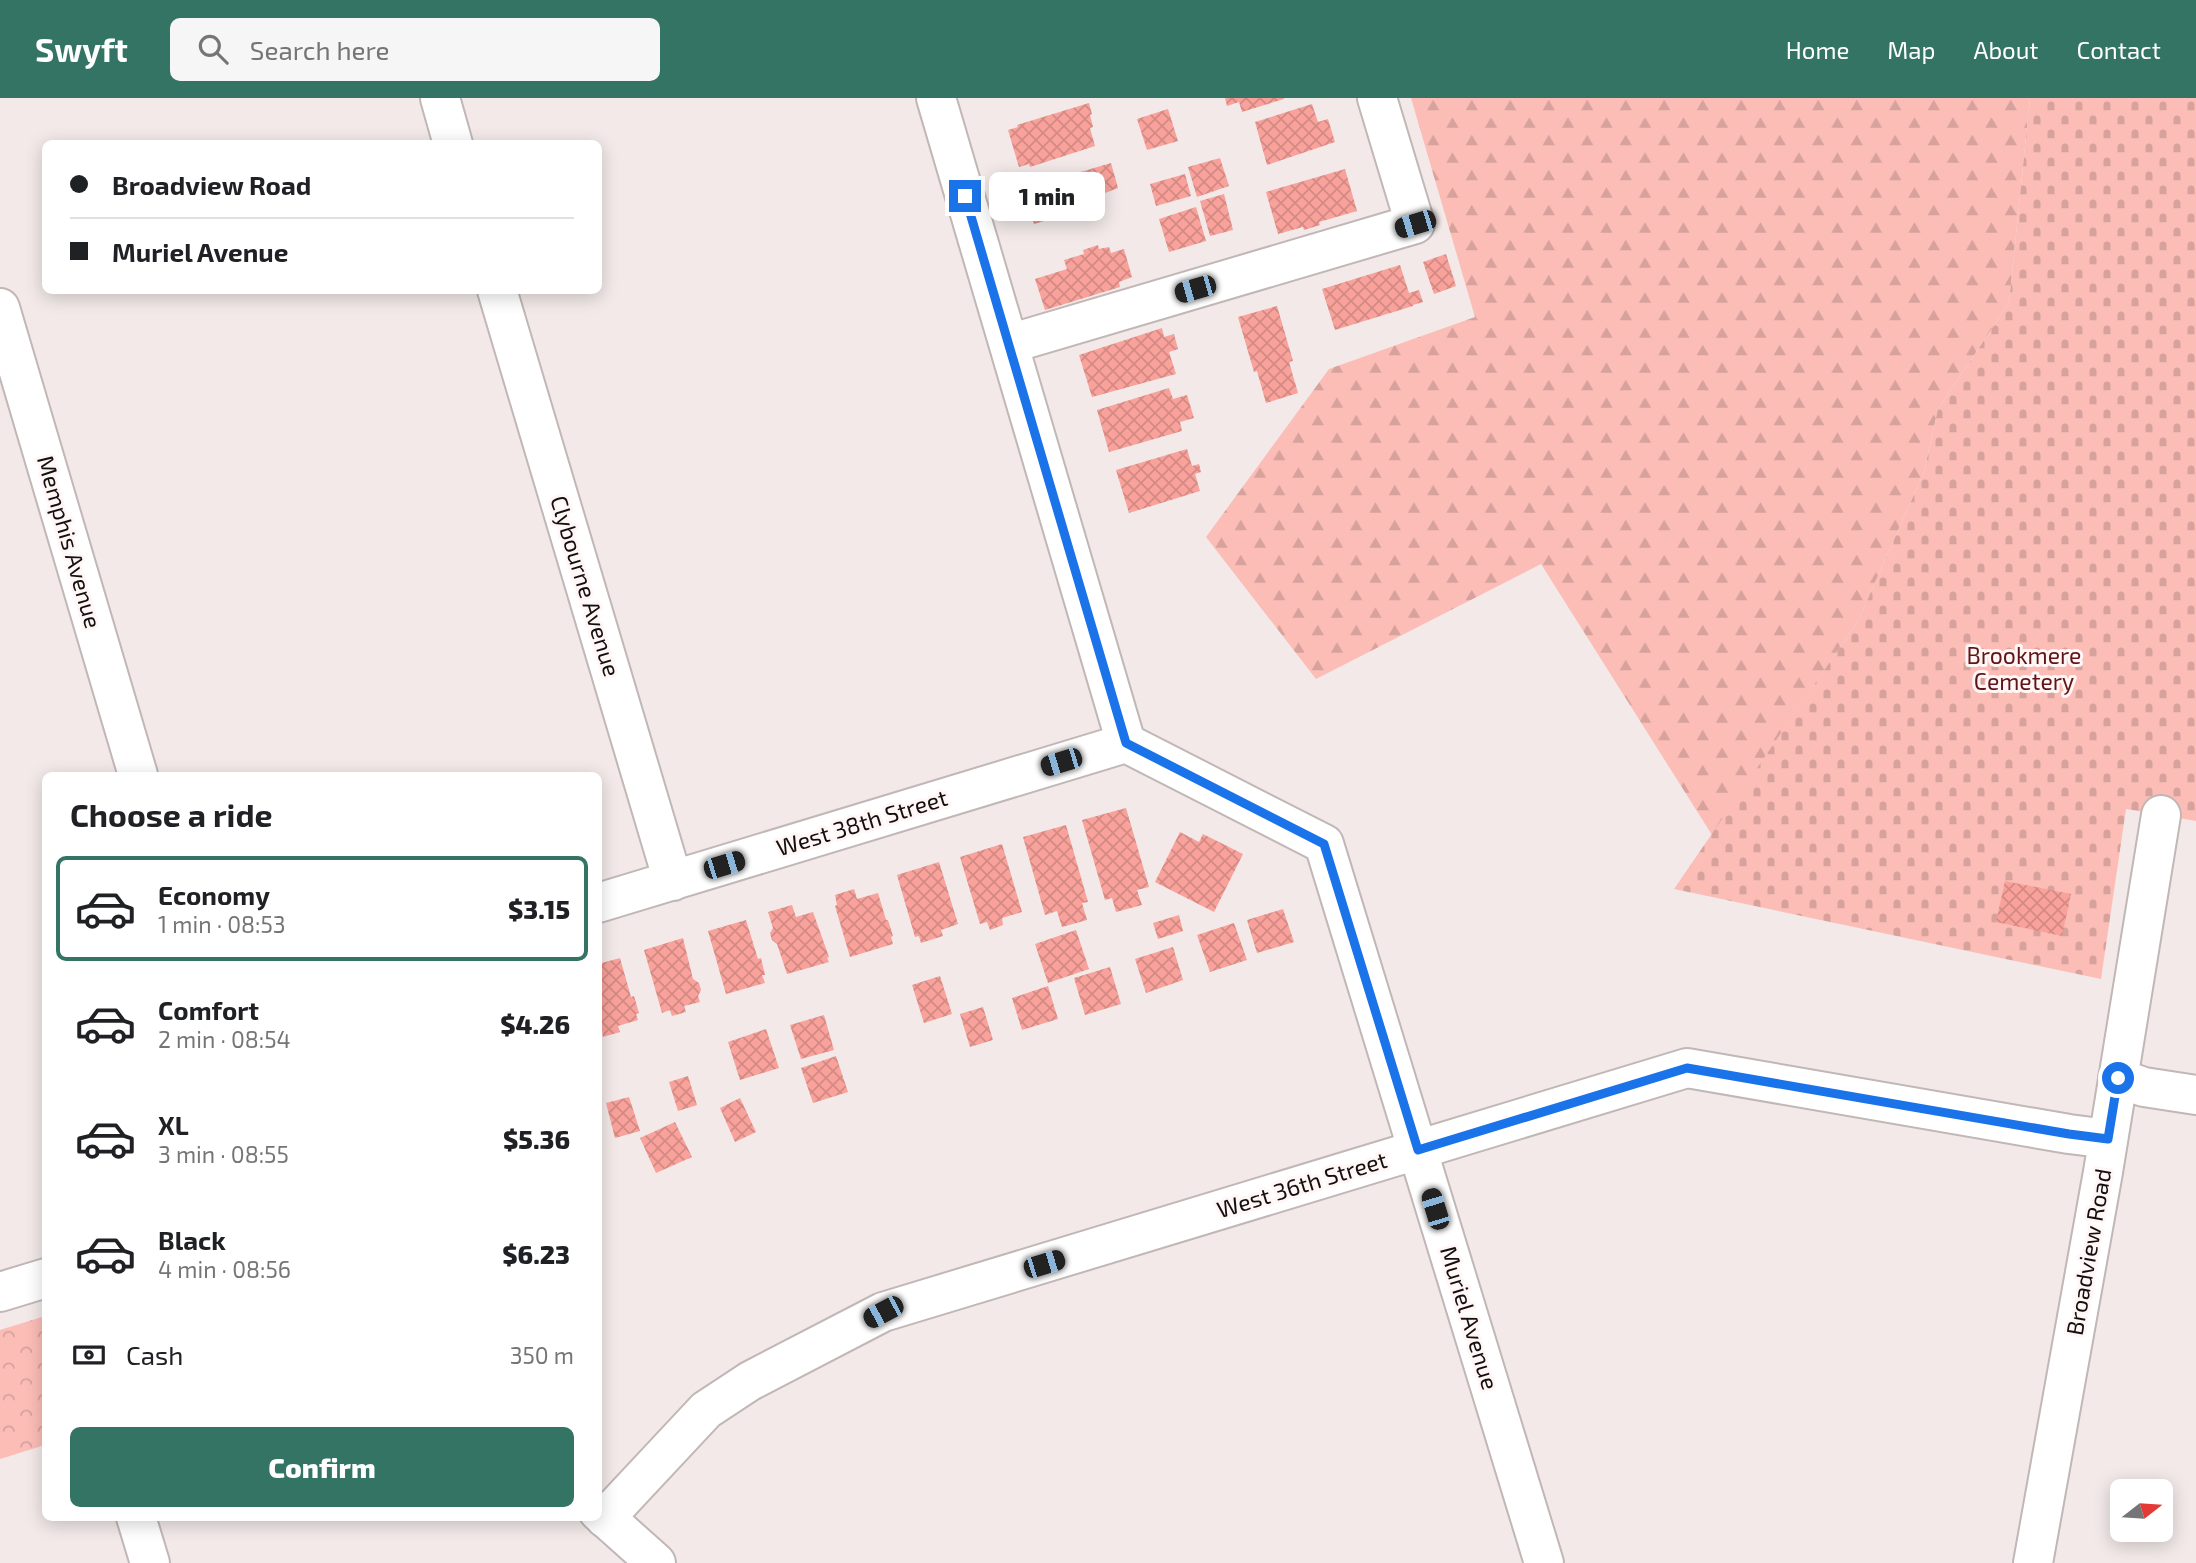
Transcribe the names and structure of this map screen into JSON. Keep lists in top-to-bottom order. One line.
{"streets":{"street":["Memphis Avenue","Clybourne Avenue","West 38th Street","West 36th Street","Broadview Road","Muriel Avenue"]},"crossings":[["Clybourne Avenue","West 38th Street"],["West 38th Street","Muriel Avenue"],["West 36th Street","Broadview Road"],["West 36th Street","Muriel Avenue"]],"parks":["Brookmere Cemetery"],"north":"right","page":{"header":"Swyft","search":"Search here","nav":["Home","Map","About","Contact"],"banner":["Broadview Road","Muriel Avenue"],"bubble":"1 min","heading":"Choose a ride","list":[{"name":"Economy","note":"1 min · 08:53","value":"$3.15"},{"name":"Comfort","note":"2 min · 08:54","value":"$4.26"},{"name":"XL","note":"3 min · 08:55","value":"$5.36"},{"name":"Black","note":"4 min · 08:56","value":"$6.23"}],"pay":["Cash","350 m"],"buttons":"Confirm"}}
